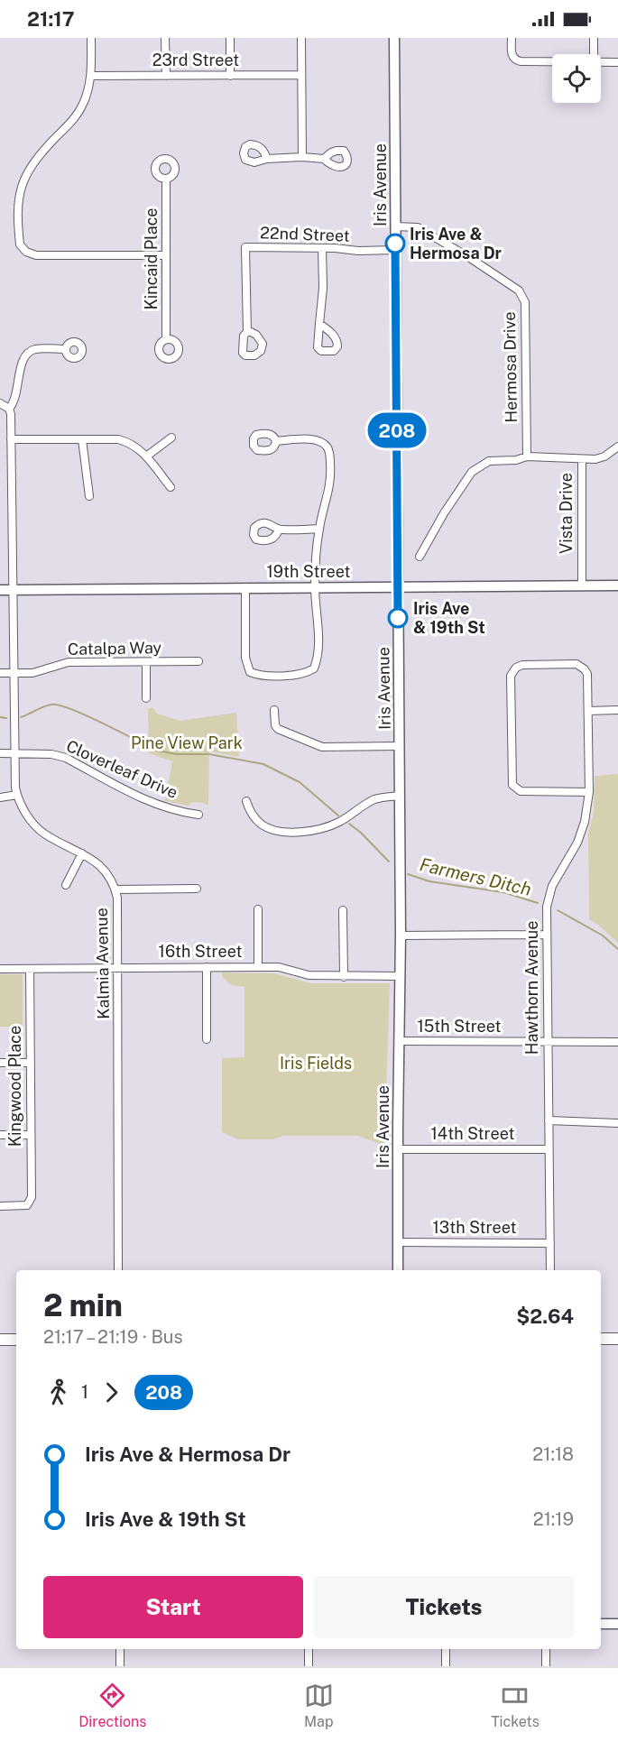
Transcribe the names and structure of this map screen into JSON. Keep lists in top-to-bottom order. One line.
{"streets":{"main road":["Iris Avenue","19th Street"],"street":["23rd Street","22nd Street","Kincaid Place","Hermosa Drive","Vista Drive","Catalpa Way","Cloverleaf Drive","16th Street","Kalmia Avenue","Hawthorn Avenue","15th Street","Kingwood Place","14th Street","13th Street"]},"crossings":[["Iris Avenue","22nd Street"],["Iris Avenue","Hermosa Drive"],["Iris Avenue","19th Street"],["Iris Avenue","16th Street"],["Iris Avenue","15th Street"],["Iris Avenue","14th Street"],["Iris Avenue","13th Street"],["Hermosa Drive","Vista Drive"],["Vista Drive","19th Street"],["19th Street","Kalmia Avenue"],["Catalpa Way","Kalmia Avenue"],["Cloverleaf Drive","Kalmia Avenue"],["16th Street","Kalmia Avenue"],["16th Street","Kingwood Place"],["Hawthorn Avenue","15th Street"],["Hawthorn Avenue","14th Street"],["Hawthorn Avenue","13th Street"]],"water":["Farmers Ditch"],"parks":["Pine View Park","Iris Fields"],"places":["Iris Ave & Hermosa Dr","Iris Ave & 19th St"],"lines":["bus line 208"],"page":{"status":"21:17","on_map":"208","heading":["2 min","21:17 – 21:19 · Bus","$2.64"],"legs":["1","208"],"list":[{"name":"Iris Ave & Hermosa Dr","value":"21:18"},{"name":"Iris Ave & 19th St","value":"21:19"}],"buttons":["Start","Tickets"],"tabs":["Directions","Map","Tickets"]}}
